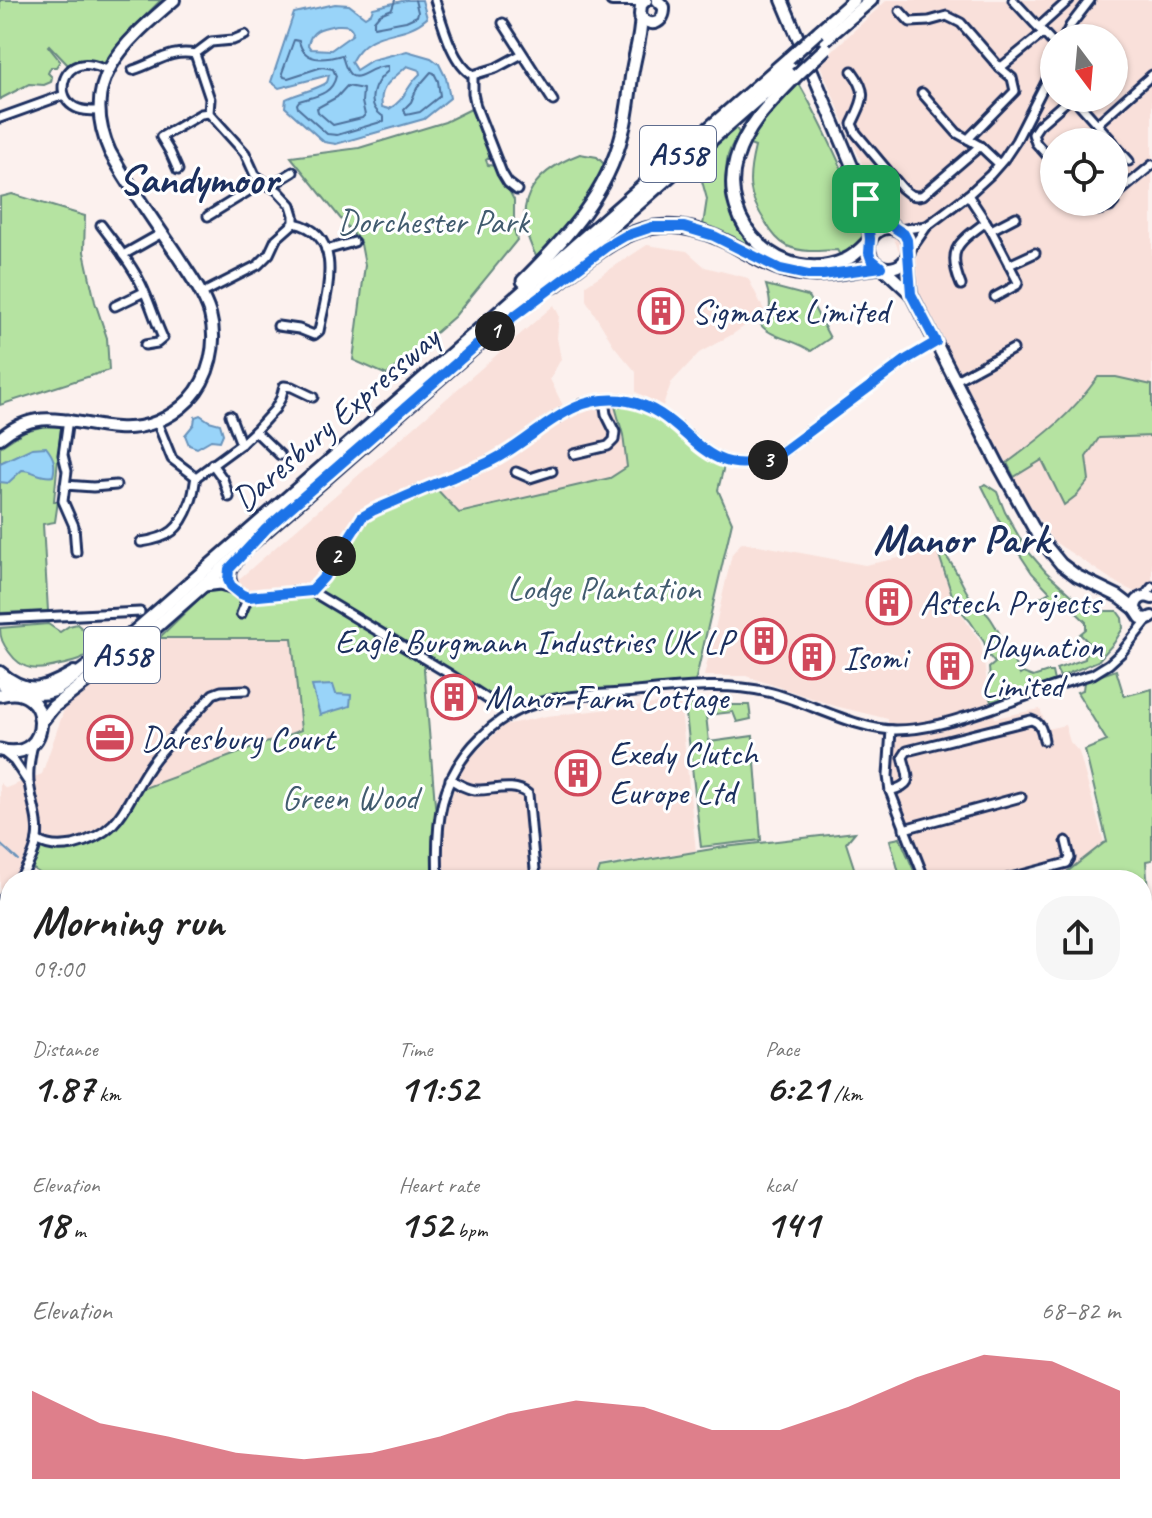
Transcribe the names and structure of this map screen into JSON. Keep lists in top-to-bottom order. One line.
{"streets":{"main road":["A558","Daresbury Expressway"]},"crossings":[["A558","Daresbury Expressway"]],"districts":["Sandymoor","Manor Park"],"parks":["Dorchester Park","Lodge Plantation","Green Wood"],"places":{"building":["Sigmatex Limited","Astech Projects","Eagle Burgmann Industries UK LP","Isomi","Playnation Limited","Manor Farm Cottage","Exedy Clutch Europe Ltd"],"office":["Daresbury Court"]},"north":"bottom","page":{"pins":["1","3","2"],"heading":["Morning run","09:00"],"stats":[["Distance","1.87 km"],["Time","11:52"],["Pace","6:21 /km"],["Elevation","18 m"],["Heart rate","152 bpm"],["kcal","141"]],"chart":["Elevation","68–82 m"]}}
